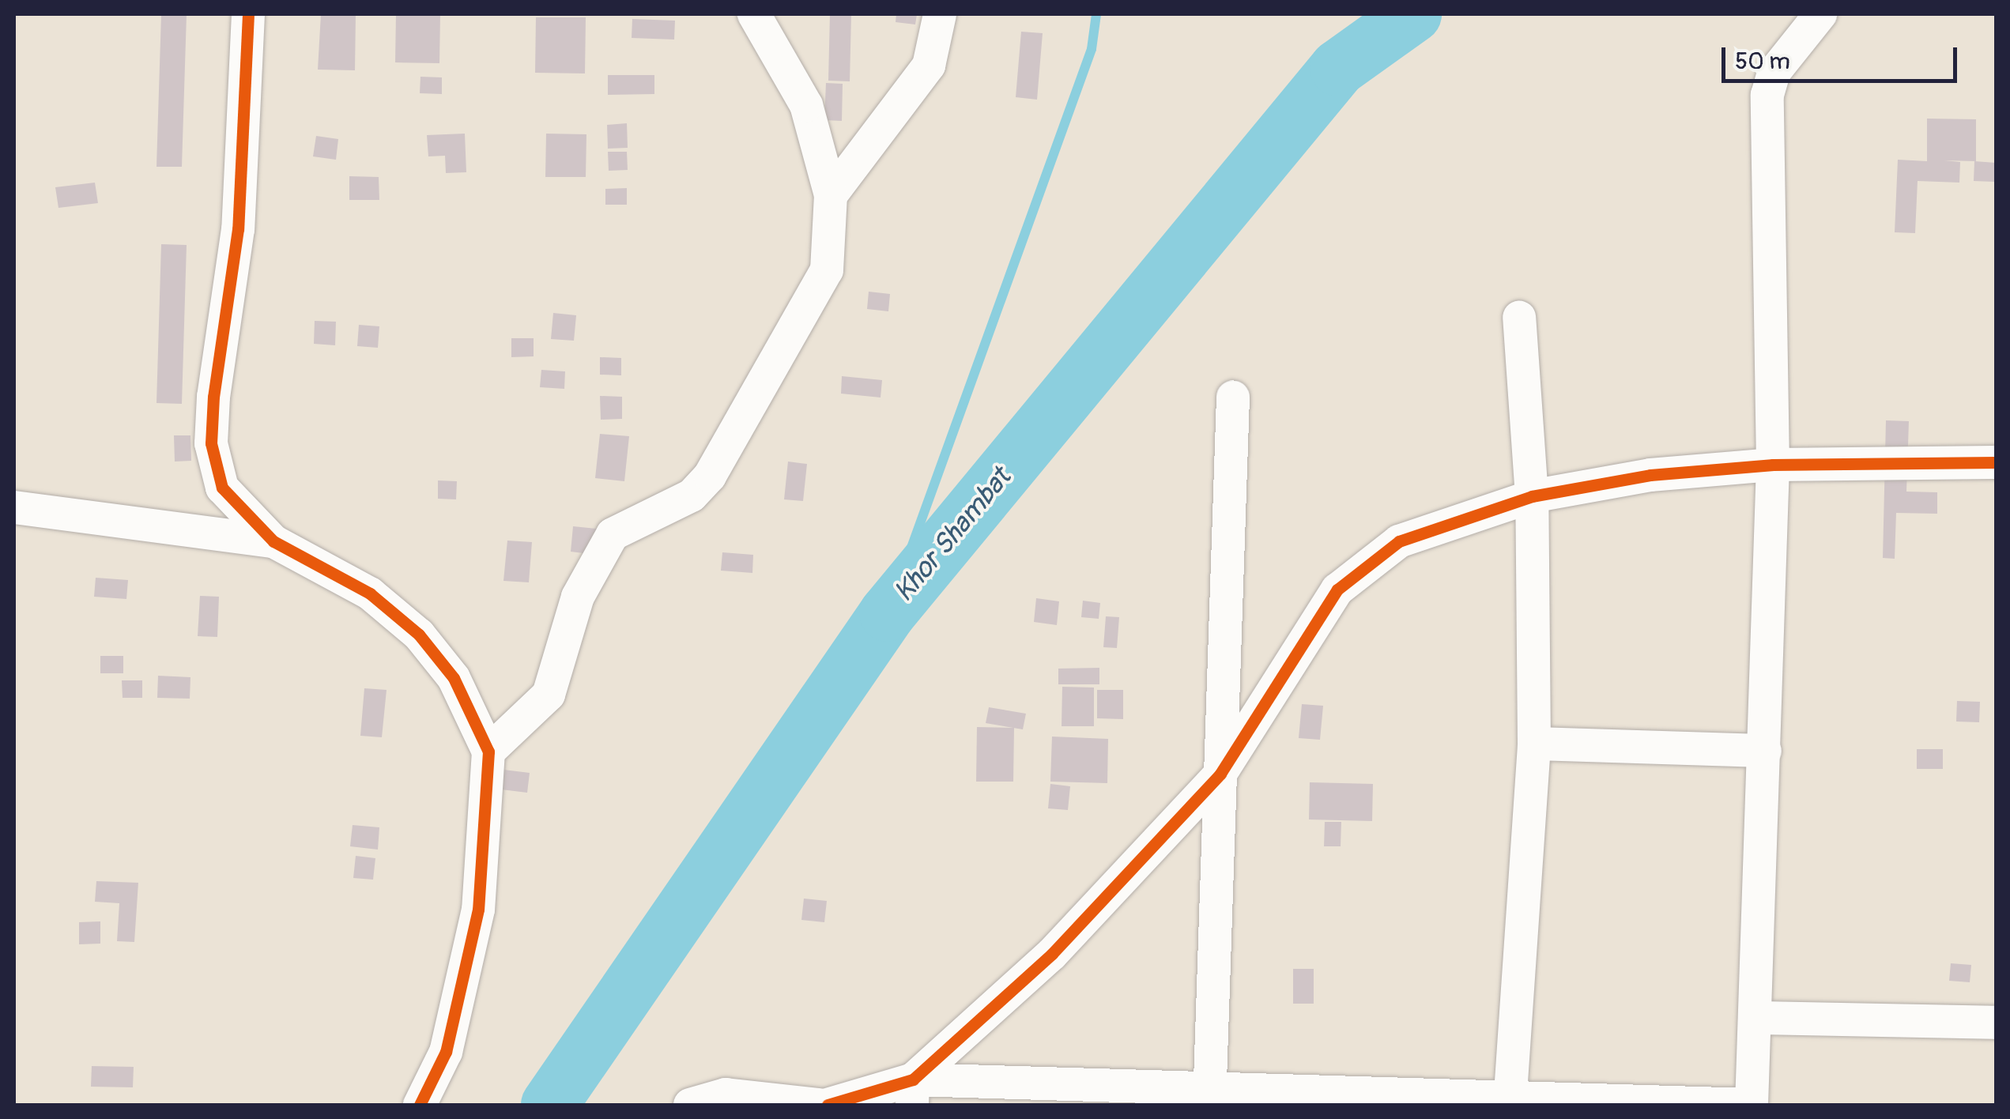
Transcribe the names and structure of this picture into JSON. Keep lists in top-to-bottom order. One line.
{"water":["Khor Shambat"],"scale_bar":"50 m"}
